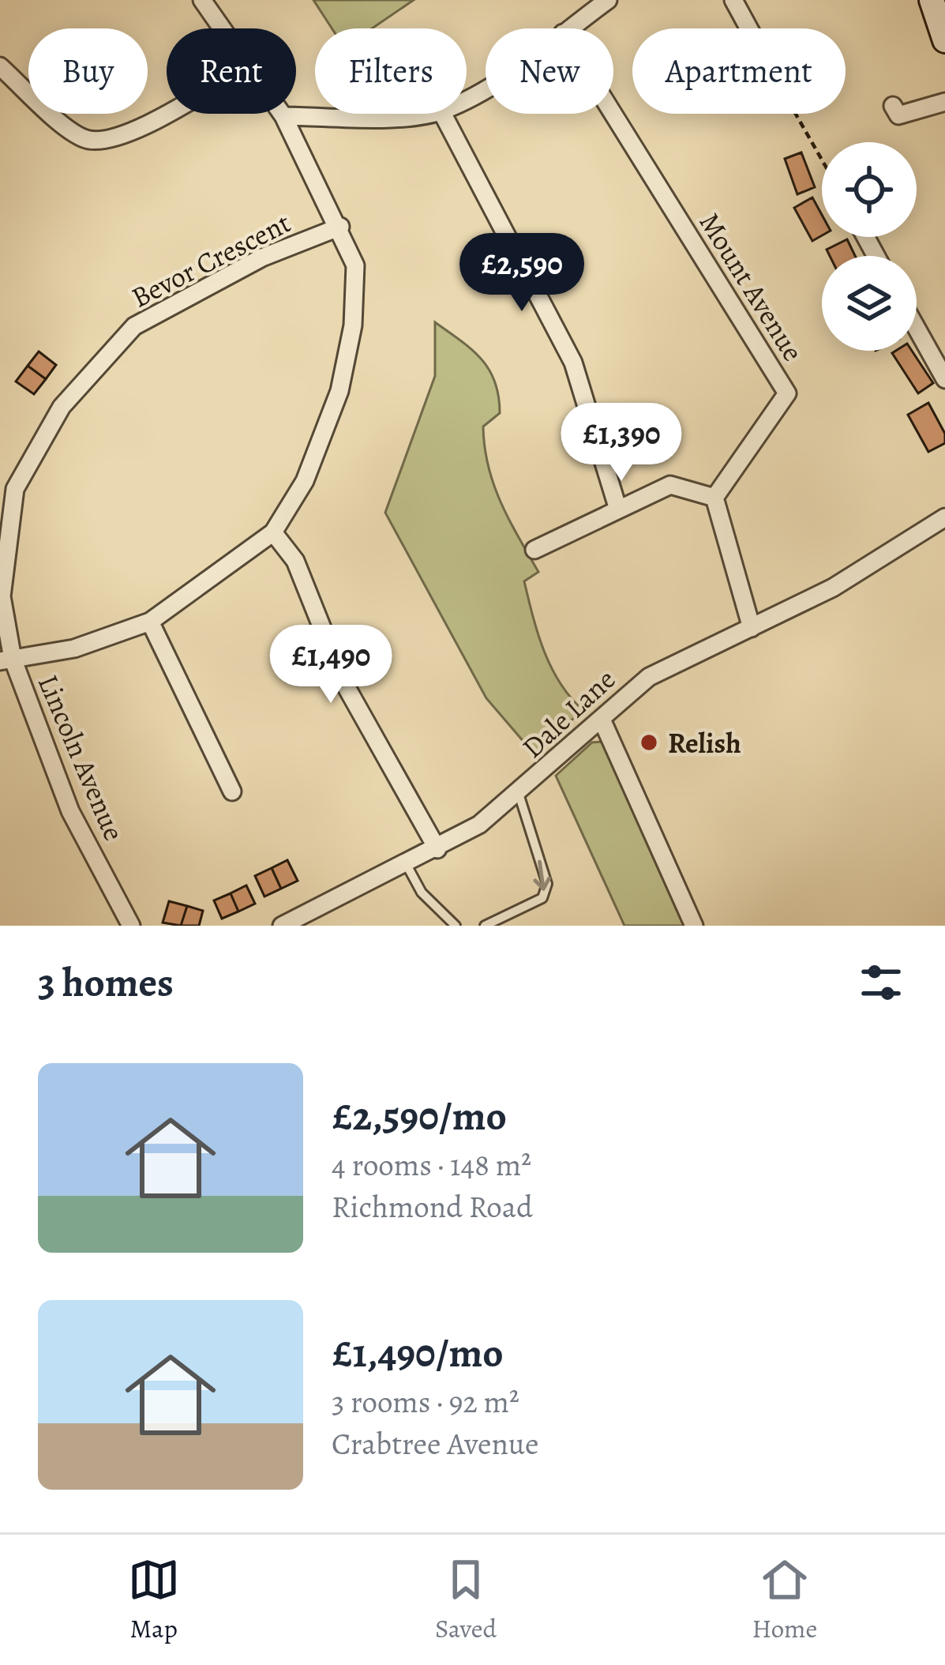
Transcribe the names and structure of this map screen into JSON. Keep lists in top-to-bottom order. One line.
{"streets":{"street":["Bevor Crescent","Mount Avenue","Dale Lane","Lincoln Avenue"]},"crossings":[["Bevor Crescent","Lincoln Avenue"]],"places":["Relish"],"page":{"chip":["Buy","Rent","Filters","New","Apartment"],"price":["£2,590","£1,390","£1,490"],"heading":"3 homes","list":[{"name":"£2,590/mo","note":"4 rooms · 148 m² · Richmond Road"},{"name":"£1,490/mo","note":"3 rooms · 92 m² · Crabtree Avenue"}],"tabs":["Map","Saved","Home"]}}
